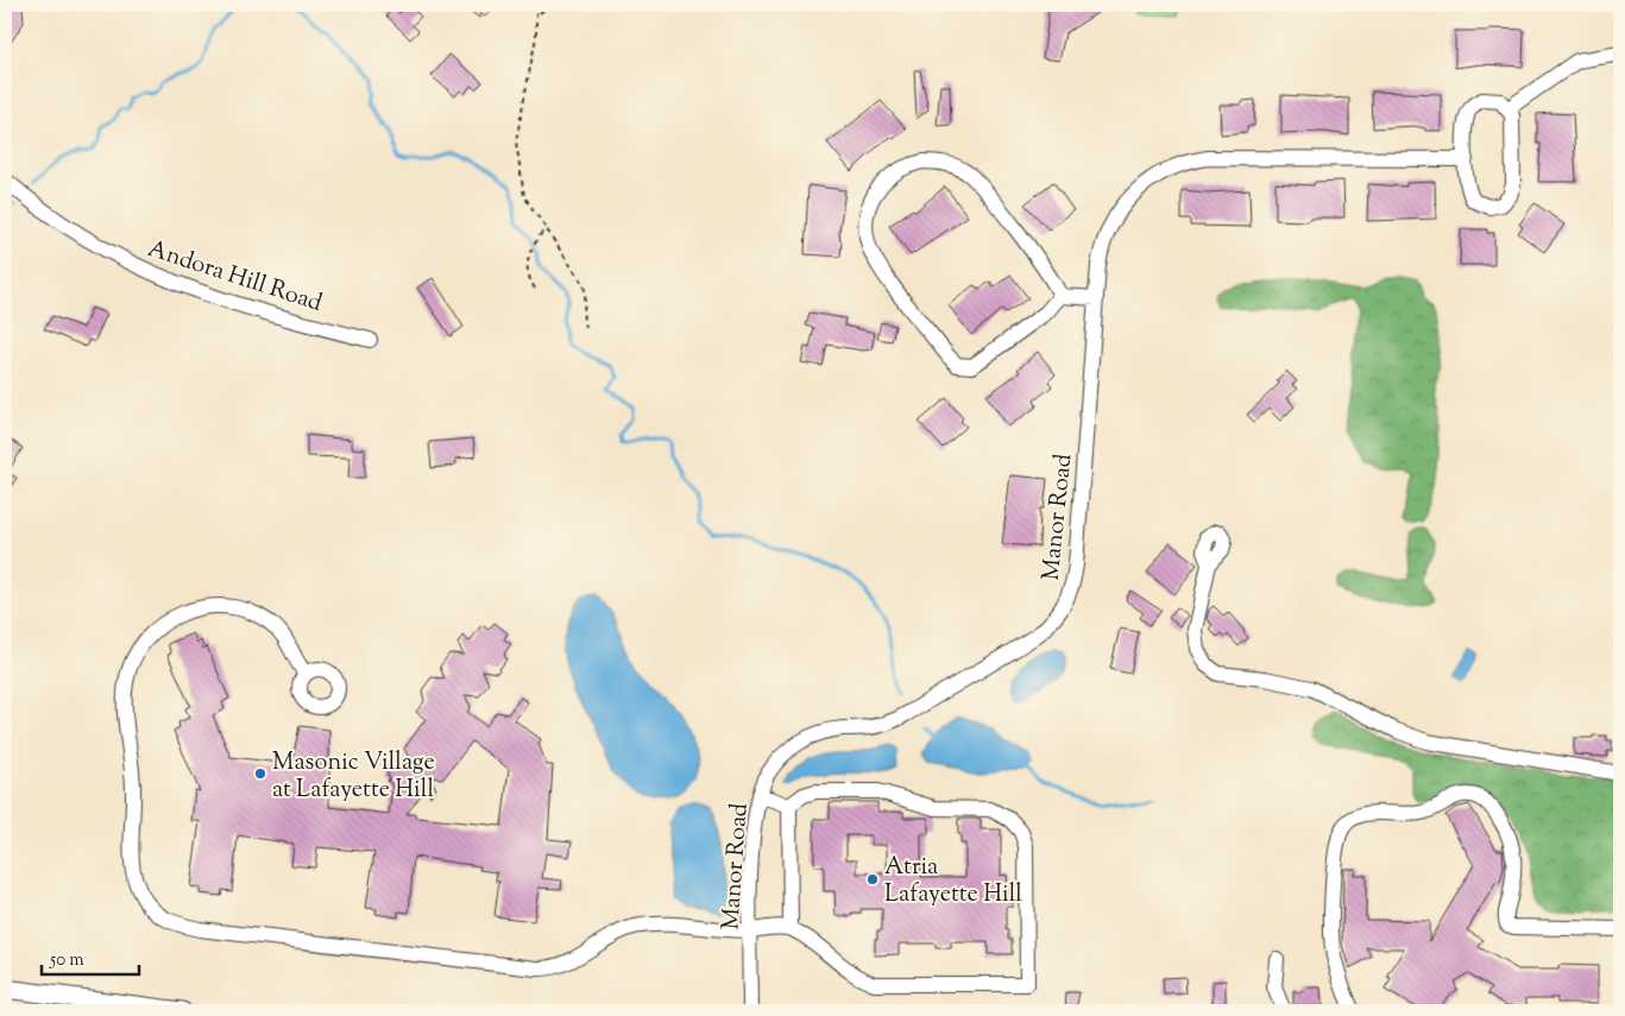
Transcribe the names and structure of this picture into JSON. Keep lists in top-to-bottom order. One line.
{"streets":{"street":["Andora Hill Road","Manor Road"]},"places":["Masonic Village at Lafayette Hill","Atria Lafayette Hill"],"scale_bar":"50 m"}
